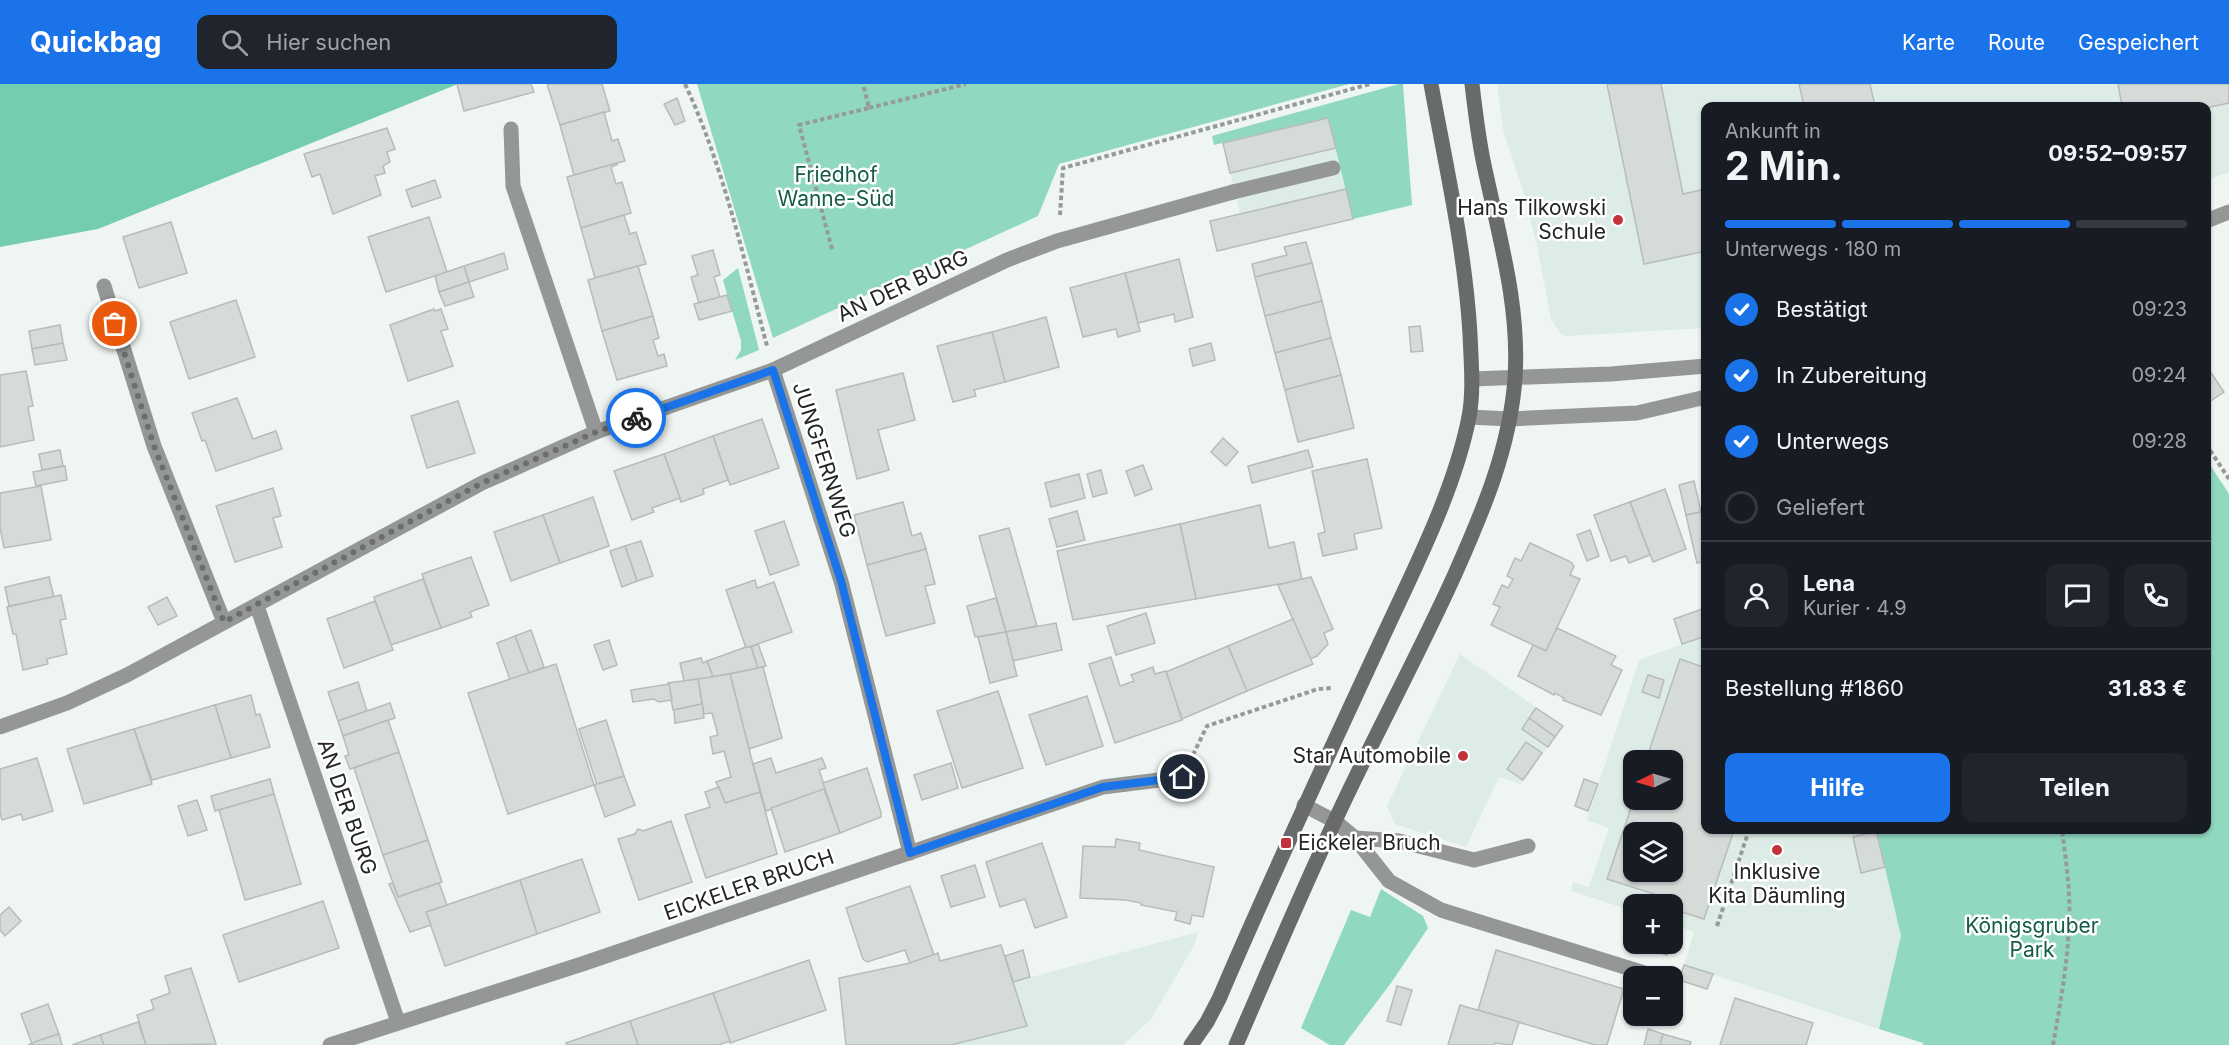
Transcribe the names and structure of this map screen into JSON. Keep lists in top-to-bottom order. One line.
{"streets":{"street":["AN DER BURG","JUNGFERNWEG","EICKELER BRUCH"]},"crossings":[["AN DER BURG","JUNGFERNWEG"],["AN DER BURG","EICKELER BRUCH"],["JUNGFERNWEG","EICKELER BRUCH"]],"parks":["Friedhof Wanne-Süd","Königsgruber Park"],"places":{"other":["Hans Tilkowski Schule","Star Automobile","Inklusive Kita Däumling"],"transit":["Eickeler Bruch"]},"north":"left","page":{"header":"Quickbag","search":"Hier suchen","nav":["Karte","Route","Gespeichert"],"heading":["2 Min.","Ankunft in","09:52–09:57"],"panel":["Lena","Kurier · 4.9","Bestellung #1860","31.83 €"],"bar":"Unterwegs · 180 m","list":[["Bestätigt","09:23"],["In Zubereitung","09:24"],["Unterwegs","09:28"],"Geliefert"],"buttons":["Hilfe","Teilen"],"map_buttons":["+","−"]}}
